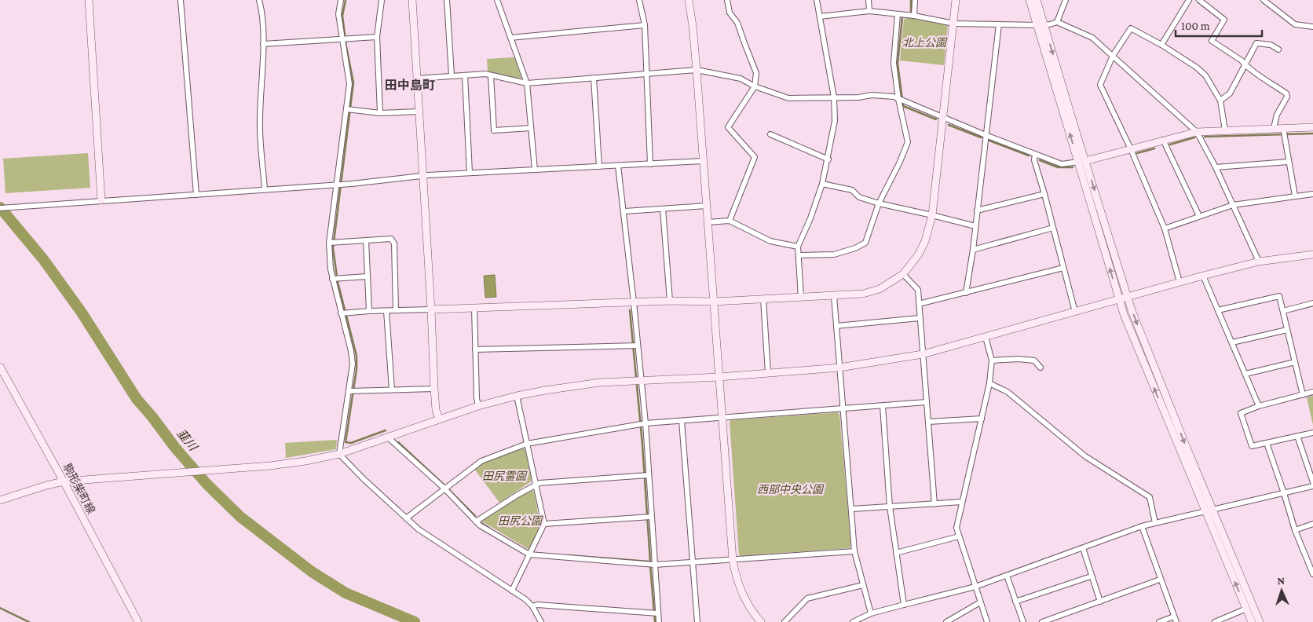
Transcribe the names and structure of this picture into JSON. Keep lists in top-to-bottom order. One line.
{"streets":{"street":["駒形柴町線"]},"districts":["田中島町"],"water":["韮川"],"parks":["北上公園","田尻霊園","西部中央公園","田尻公園"],"scale_bar":"100 m","north":"top"}
